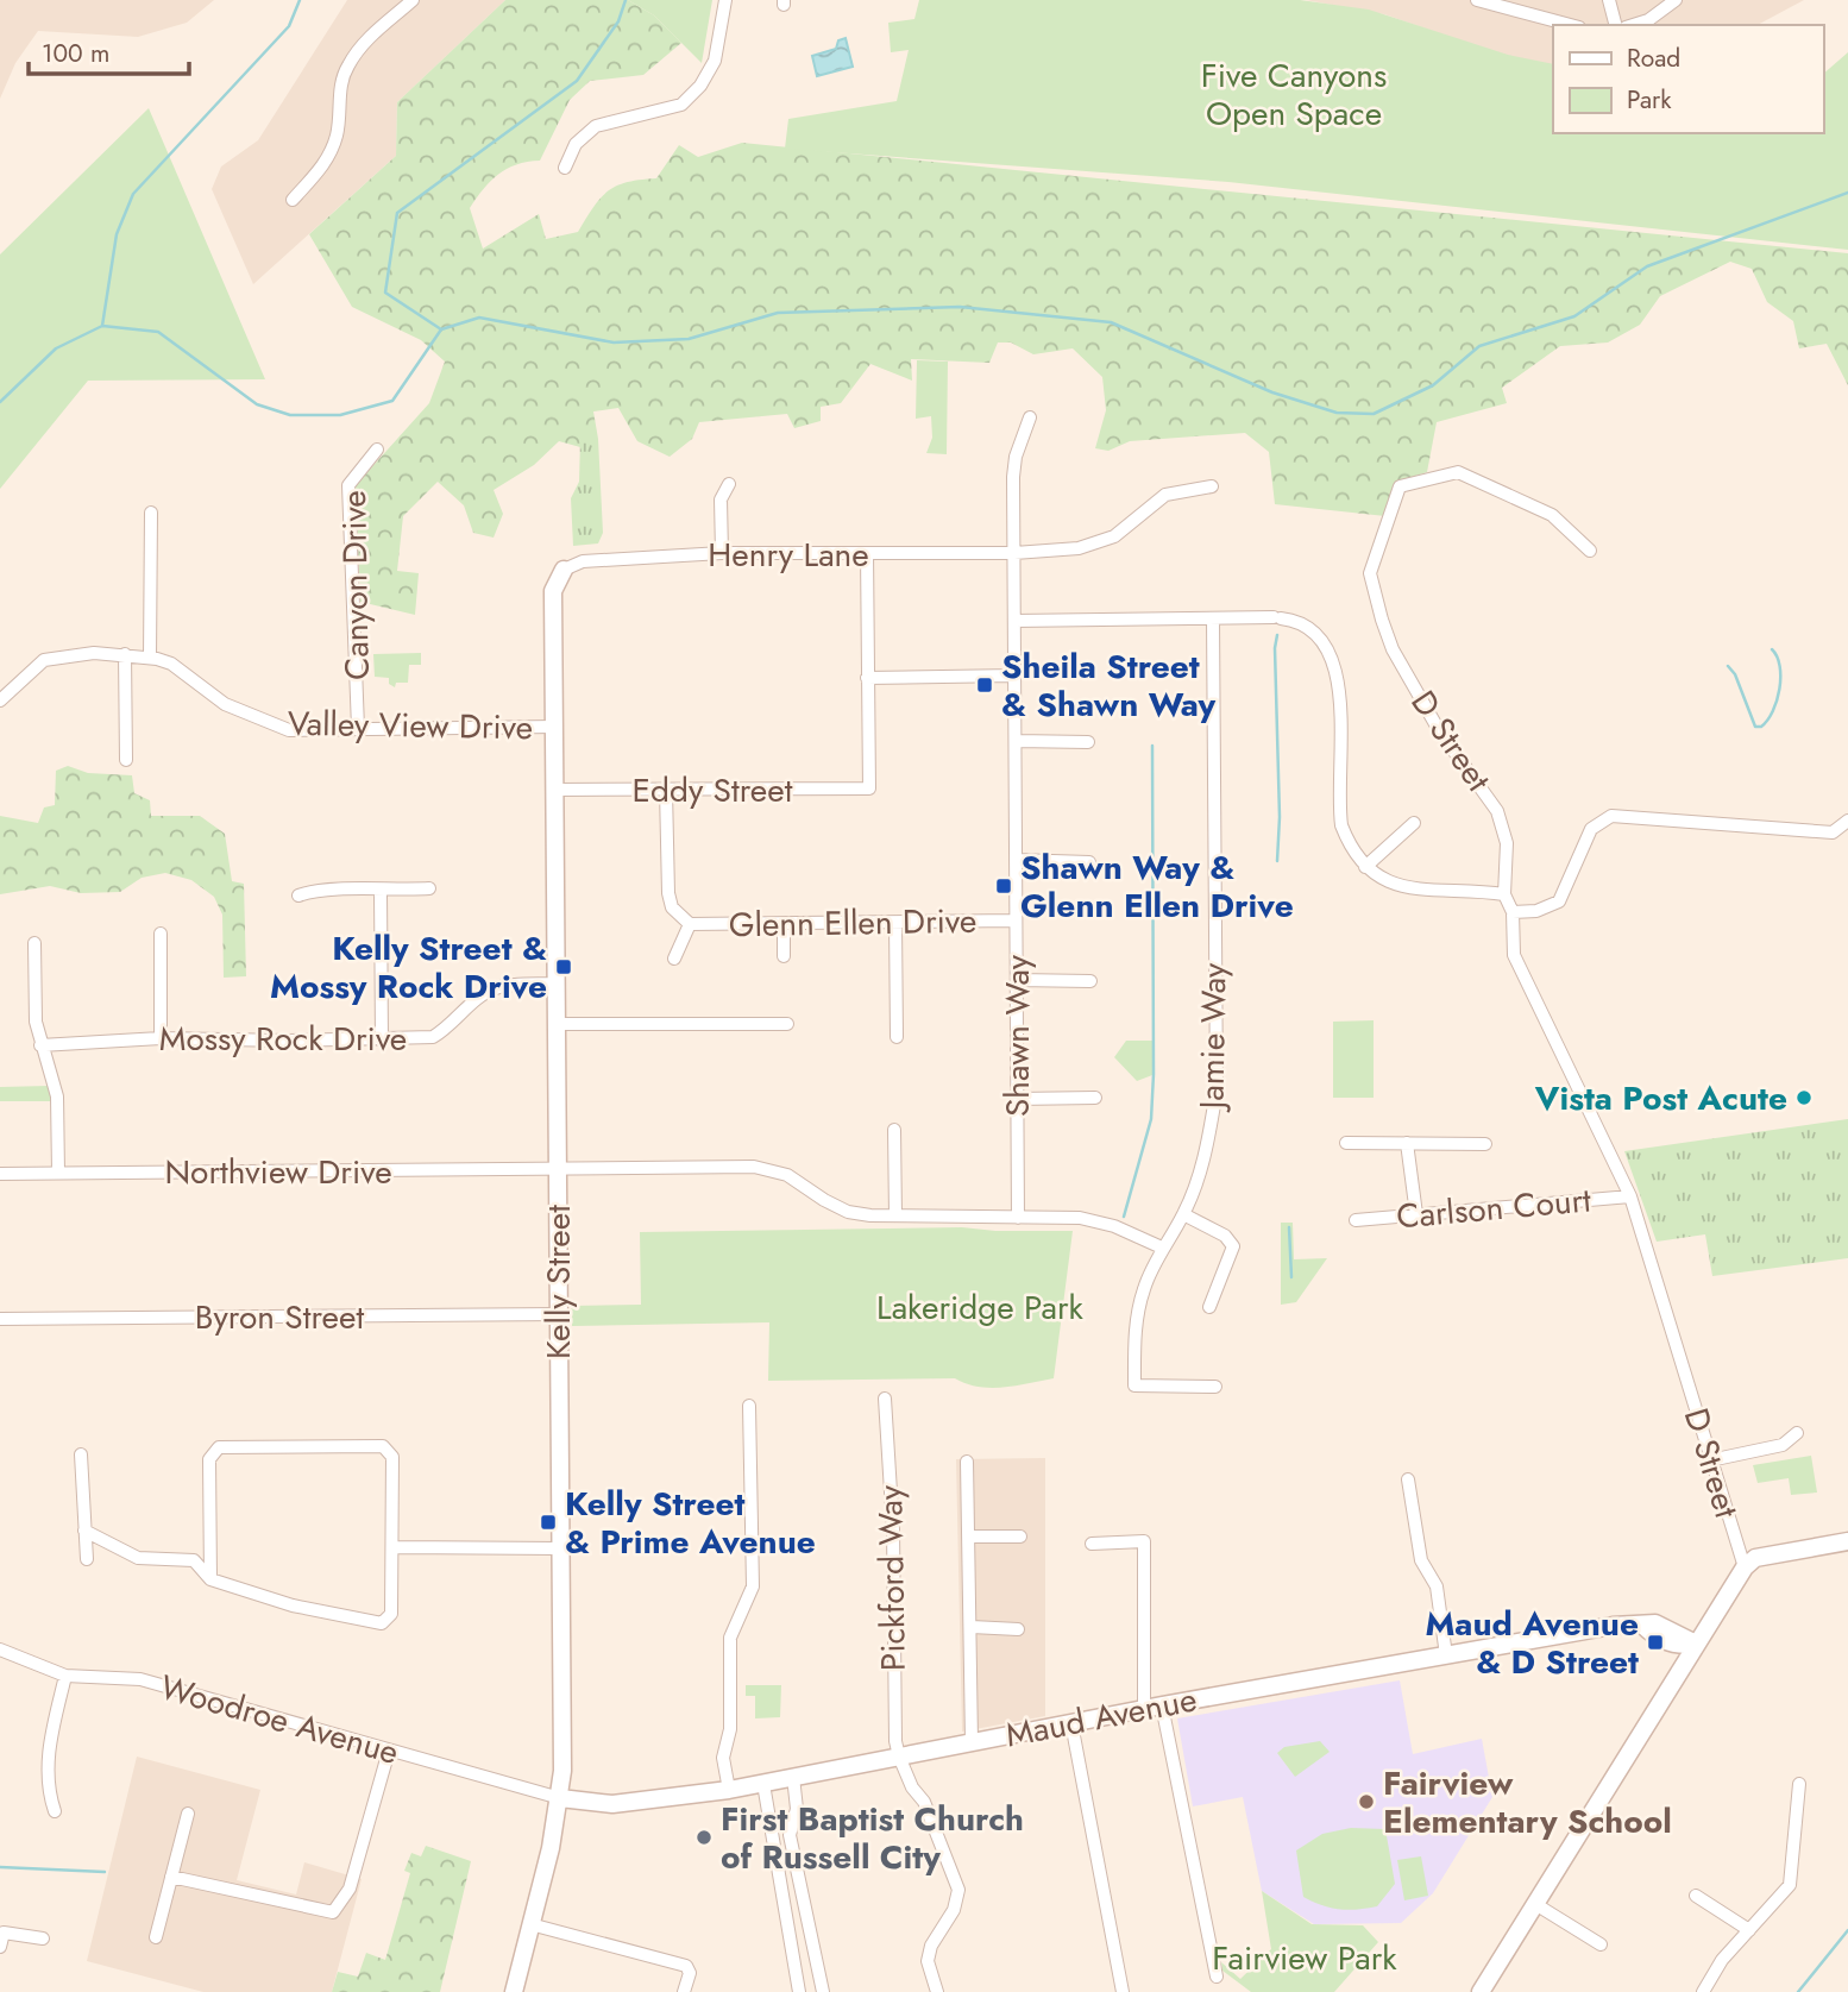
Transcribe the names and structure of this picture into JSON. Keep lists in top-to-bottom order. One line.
{"streets":{"street":["Henry Lane","Canyon Drive","Valley View Drive","D Street","Eddy Street","Glenn Ellen Drive","Shawn Way","Jamie Way","Mossy Rock Drive","Northview Drive","Carlson Court","Kelly Street","Byron Street","Pickford Way","Maud Avenue","Woodroe Avenue"]},"crossings":[["Henry Lane","Shawn Way"],["Henry Lane","Kelly Street"],["Canyon Drive","Valley View Drive"],["Valley View Drive","Kelly Street"],["D Street","Carlson Court"],["Eddy Street","Kelly Street"],["Glenn Ellen Drive","Shawn Way"],["Shawn Way","Northview Drive"],["Jamie Way","Northview Drive"],["Mossy Rock Drive","Kelly Street"],["Northview Drive","Kelly Street"],["Kelly Street","Byron Street"],["Kelly Street","Maud Avenue"],["Kelly Street","Woodroe Avenue"],["Pickford Way","Maud Avenue"],["Maud Avenue","Woodroe Avenue"]],"parks":["Five Canyons Open Space","Lakeridge Park","Fairview Park"],"places":{"transit":["Sheila Street & Shawn Way","Shawn Way & Glenn Ellen Drive","Kelly Street & Mossy Rock Drive","Kelly Street & Prime Avenue","Maud Avenue & D Street"],"other":["Vista Post Acute","Fairview Elementary School","First Baptist Church of Russell City"]},"legend":["Road","Park"],"scale_bar":"100 m"}
